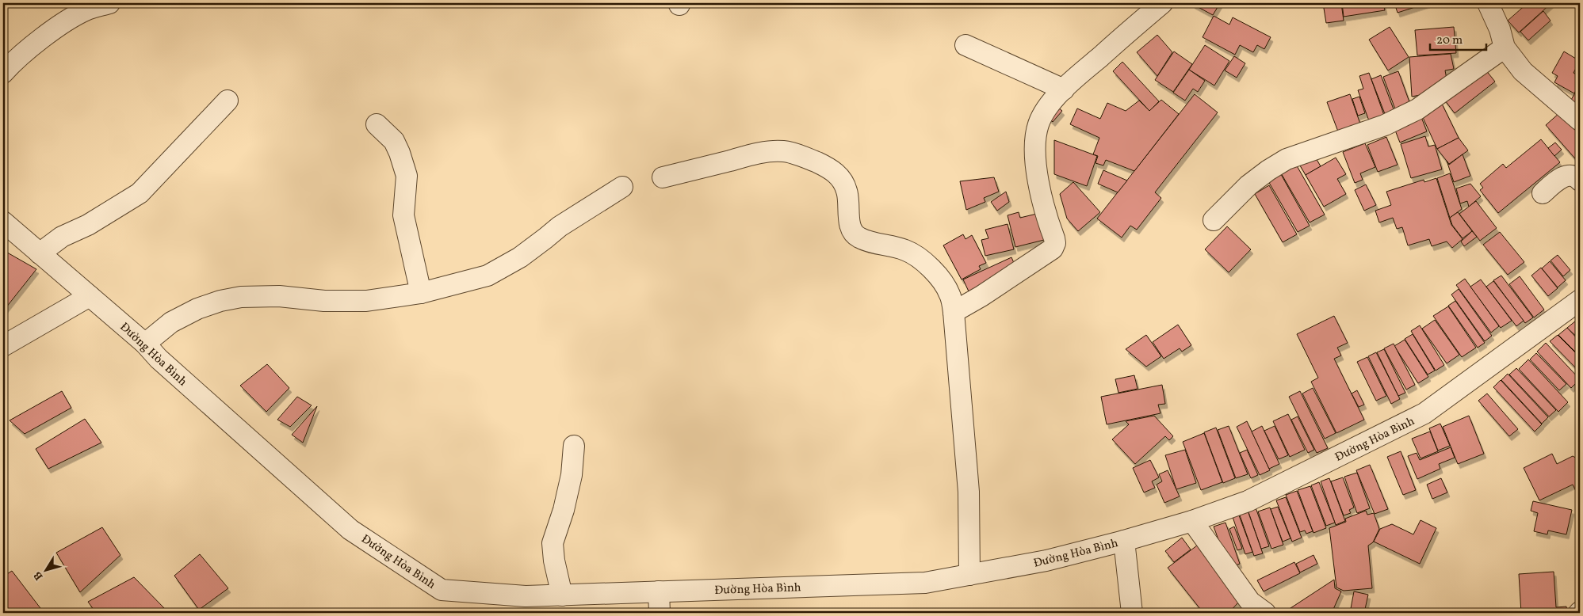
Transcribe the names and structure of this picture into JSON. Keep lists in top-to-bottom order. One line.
{"streets":{"street":["Đường Hòa Bình"]},"scale_bar":"20 m","north":"bottom left"}
